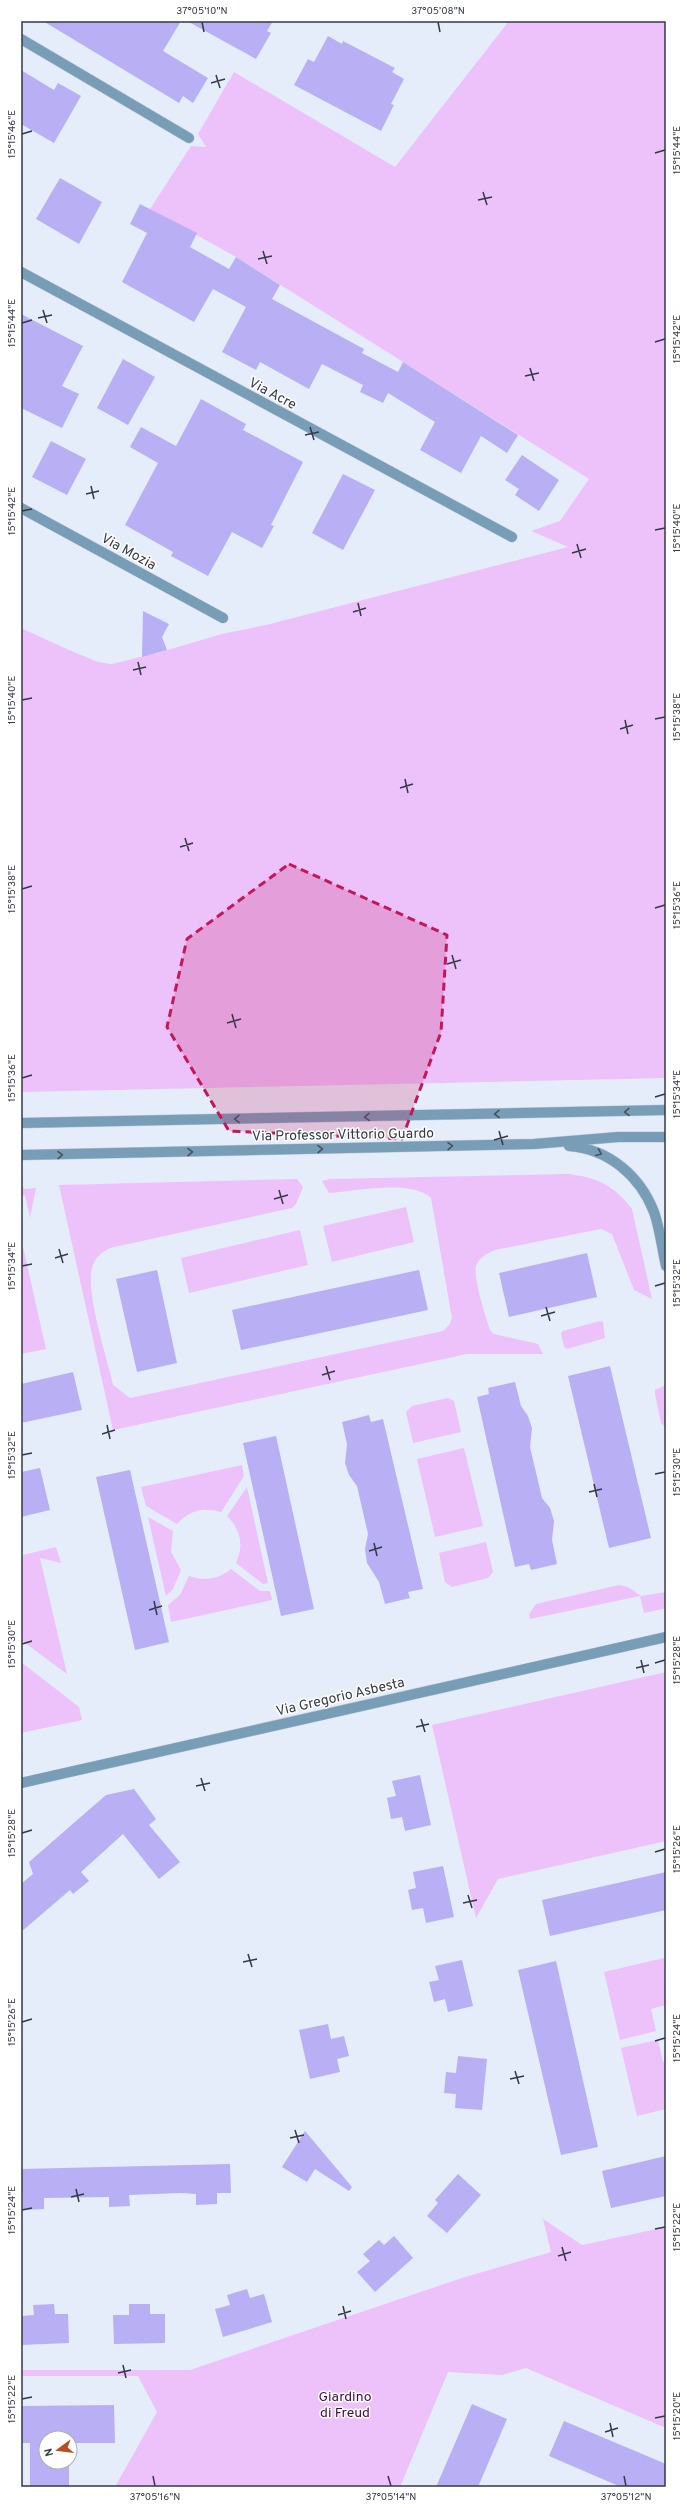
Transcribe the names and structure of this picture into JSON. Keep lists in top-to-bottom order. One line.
{"streets":{"street":["Via Acre","Via Mozia","Via Professor Vittorio Guardo","Via Gregorio Asbesta"]},"parks":["Giardino di Freud"],"north":"left","coordinates":["37°05'10\"N","37°05'08\"N","15°15'46\"E","15°15'44\"E","15°15'42\"E","15°15'40\"E","15°15'38\"E","15°15'36\"E","15°15'34\"E","15°15'32\"E","15°15'30\"E","15°15'28\"E","15°15'26\"E","15°15'24\"E","15°15'22\"E","15°15'20\"E","37°05'16\"N","37°05'14\"N","37°05'12\"N"]}
